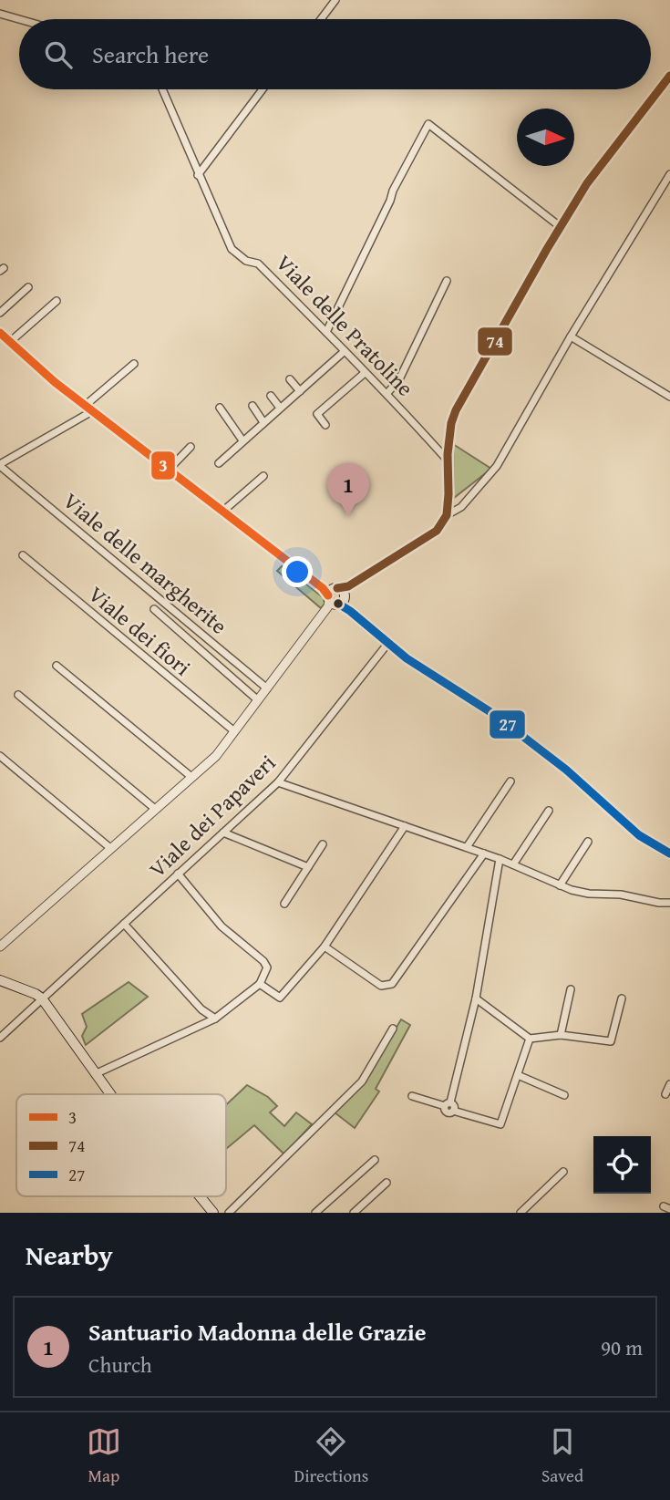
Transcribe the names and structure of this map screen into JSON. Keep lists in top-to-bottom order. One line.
{"streets":{"street":["Viale delle Pratoline","Viale delle margherite","Viale dei fiori","Viale dei Papaveri"]},"lines":["transit line 74","transit line 3","transit line 27"],"legend":["3","74","27"],"north":"right","page":{"search":"Search here","pins":"1","heading":"Nearby","list":[{"mark":"1","name":"Santuario Madonna delle Grazie","note":"Church","value":"90 m"}],"nav":["Map","Directions","Saved"]}}
